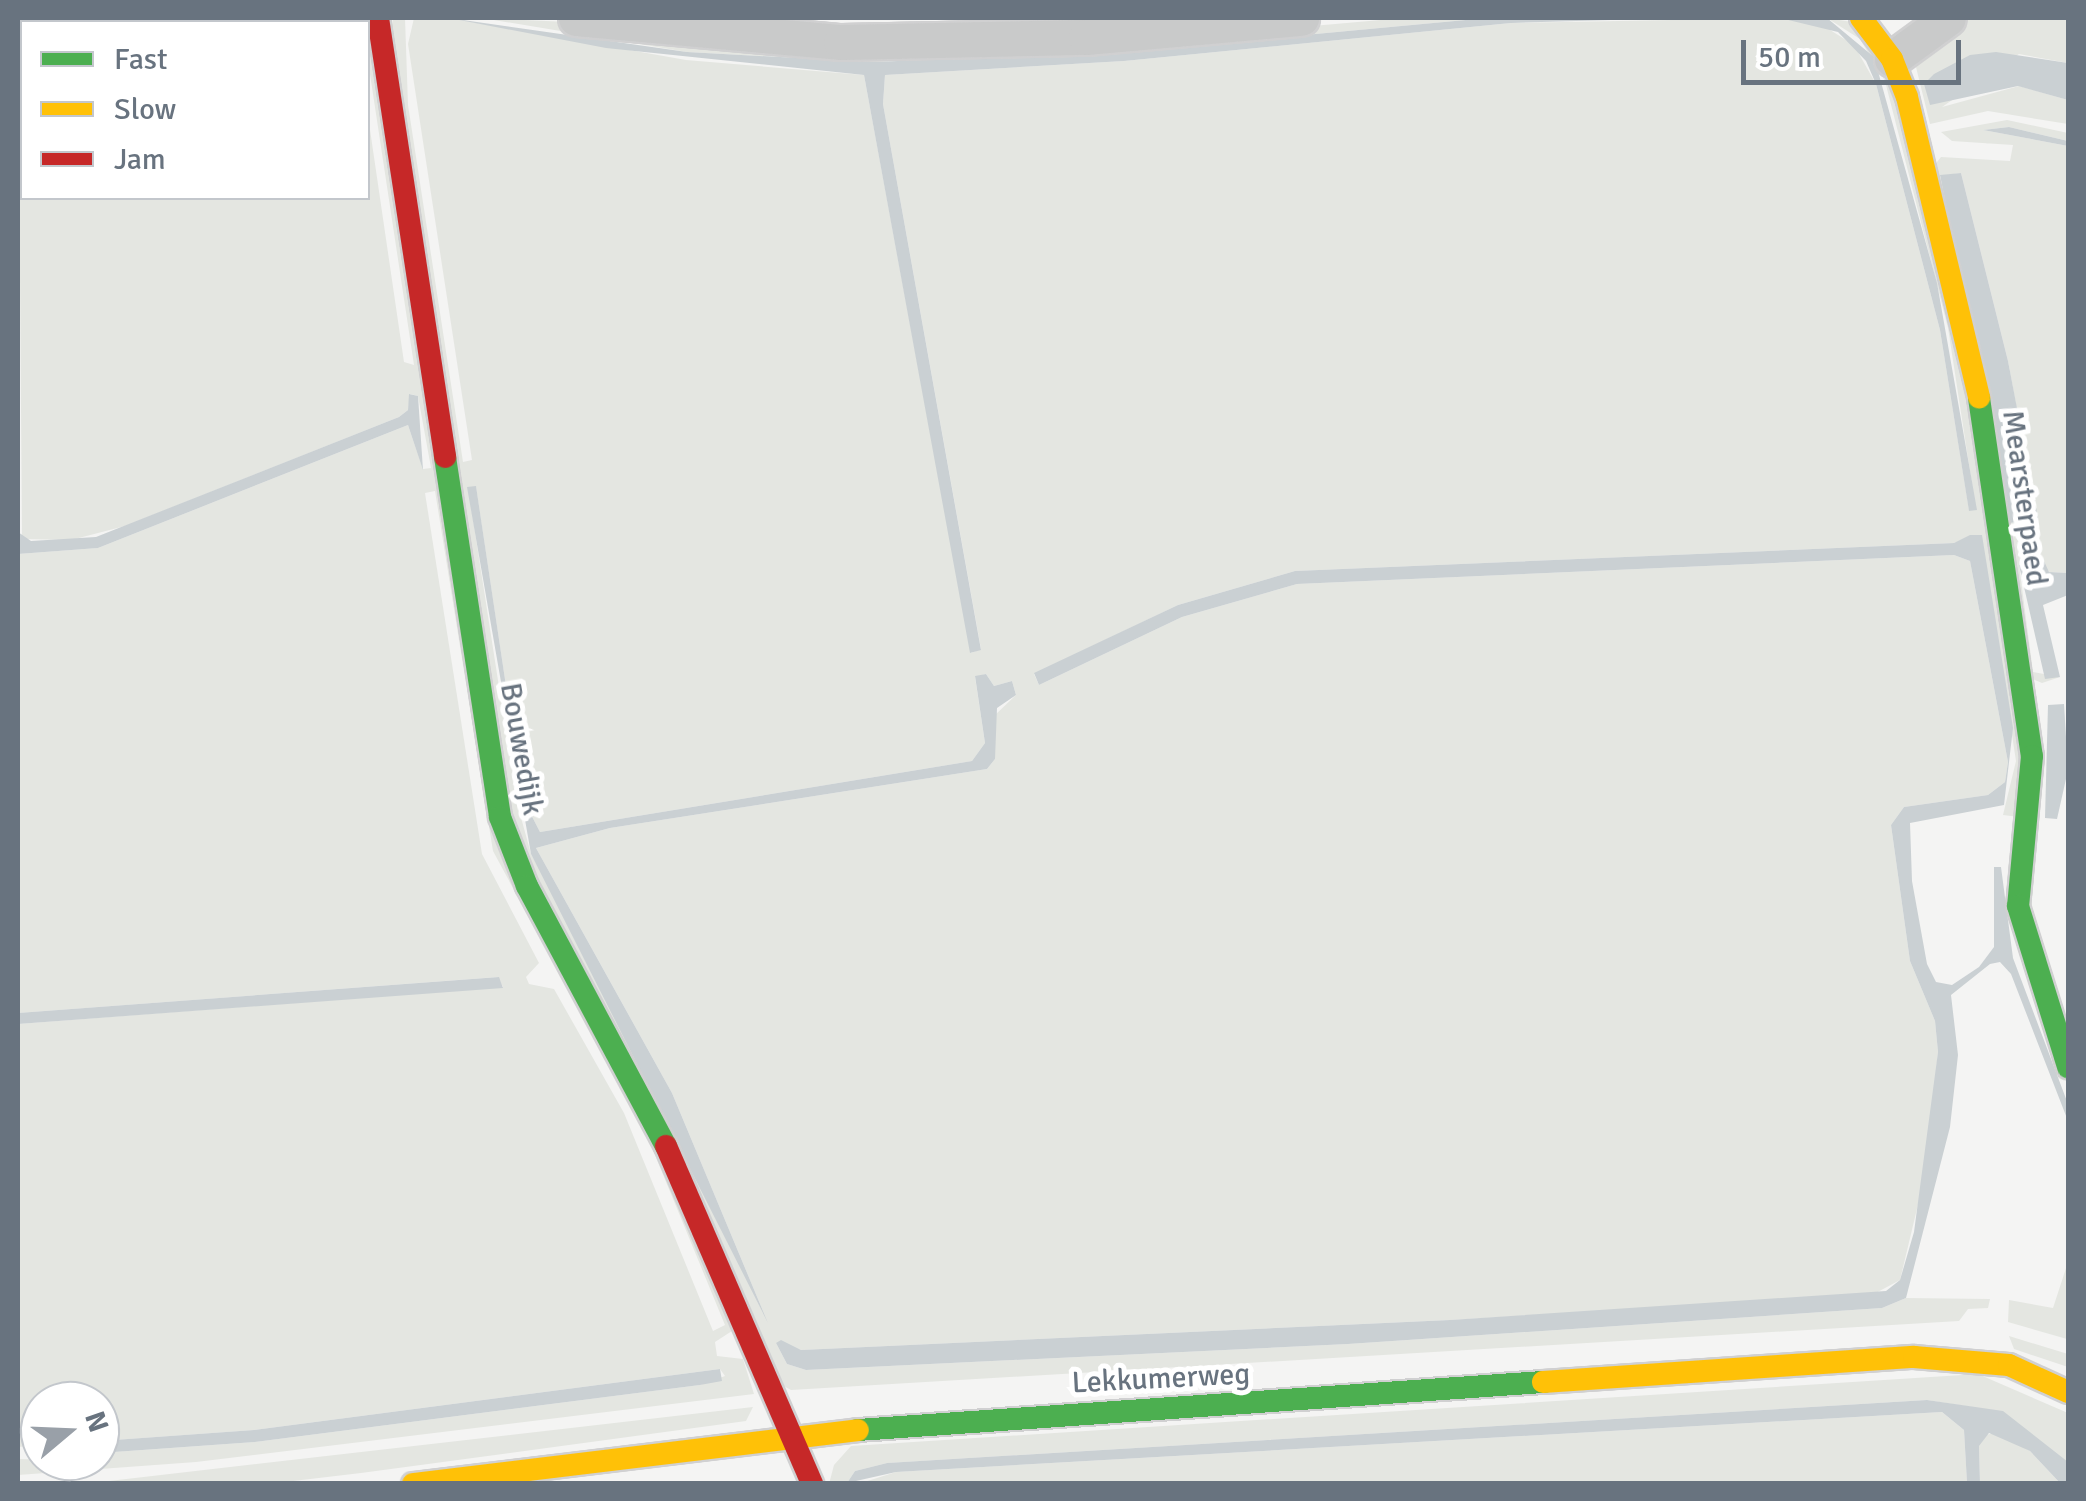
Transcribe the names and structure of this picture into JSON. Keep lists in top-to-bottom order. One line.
{"streets":{"street":["Mearsterpaed","Bouwedijk","Lekkumerweg"]},"crossings":[["Bouwedijk","Lekkumerweg"]],"legend":["Fast","Slow","Jam"],"scale_bar":"50 m","north":"right"}
